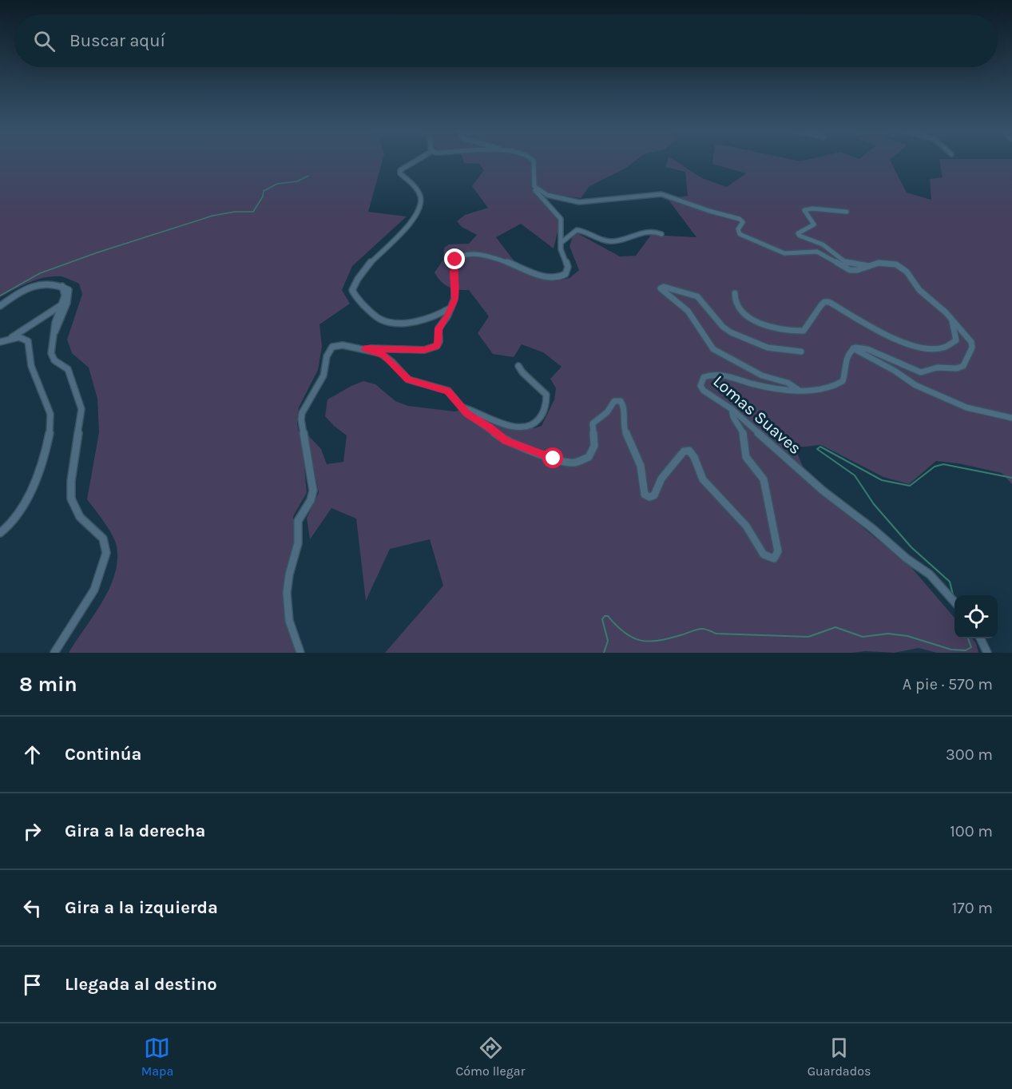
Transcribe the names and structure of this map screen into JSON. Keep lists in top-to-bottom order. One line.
{"streets":{"street":["Lomas Suaves"]},"page":{"search":"Buscar aquí","heading":["8 min","A pie · 570 m"],"list":[["Continúa","300 m"],["Gira a la derecha","100 m"],["Gira a la izquierda","170 m"],"Llegada al destino"],"nav":["Mapa","Cómo llegar","Guardados"]}}
